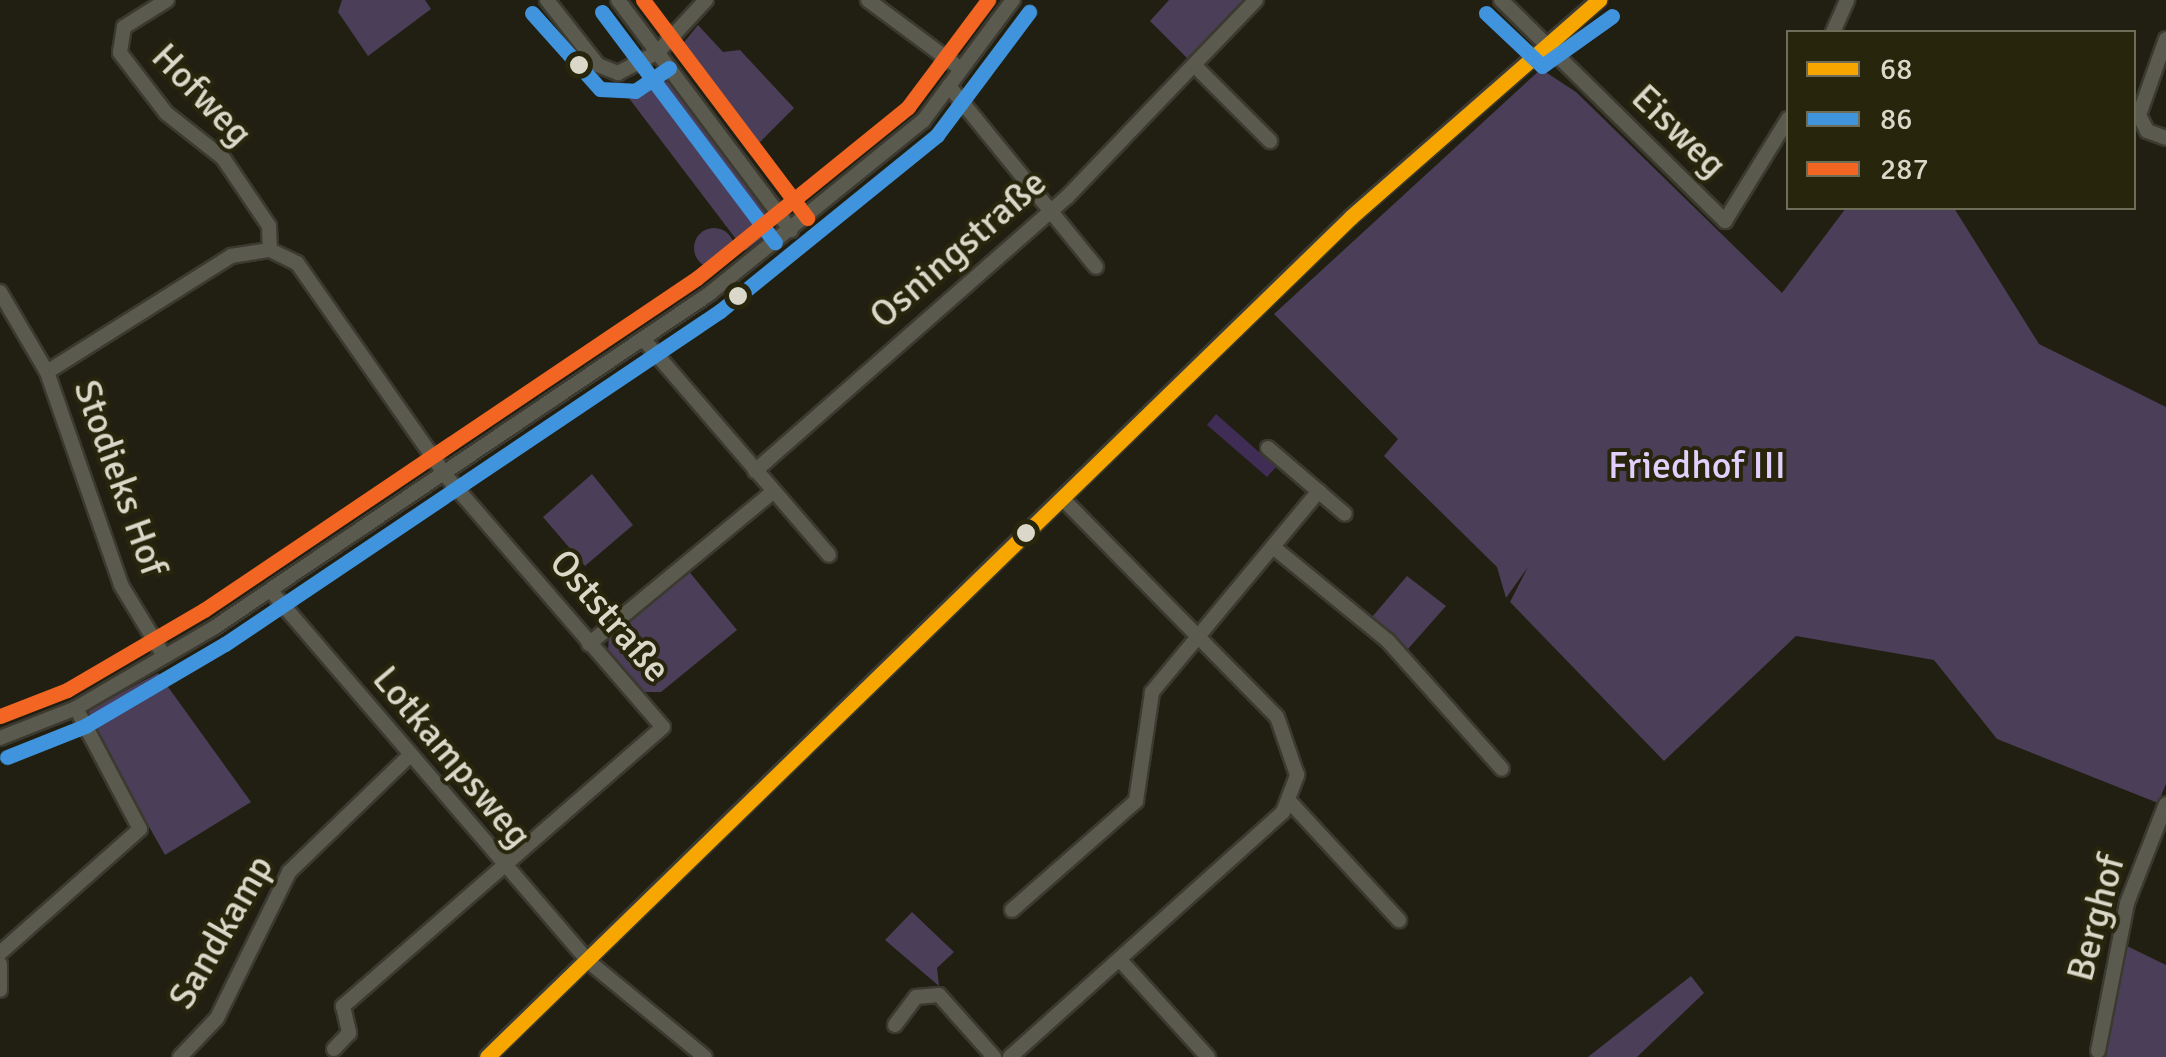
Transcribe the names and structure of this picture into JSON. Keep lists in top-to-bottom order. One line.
{"streets":{"street":["Hofweg","Eisweg","Osningstraße","Stodieks Hof","Oststraße","Lotkampsweg","Berghof","Sandkamp"]},"crossings":[["Hofweg","Stodieks Hof"],["Oststraße","Lotkampsweg"],["Lotkampsweg","Sandkamp"]],"parks":["Friedhof III"],"lines":["transit line 68","transit line 287","transit line 86"],"legend":["68","86","287"]}
